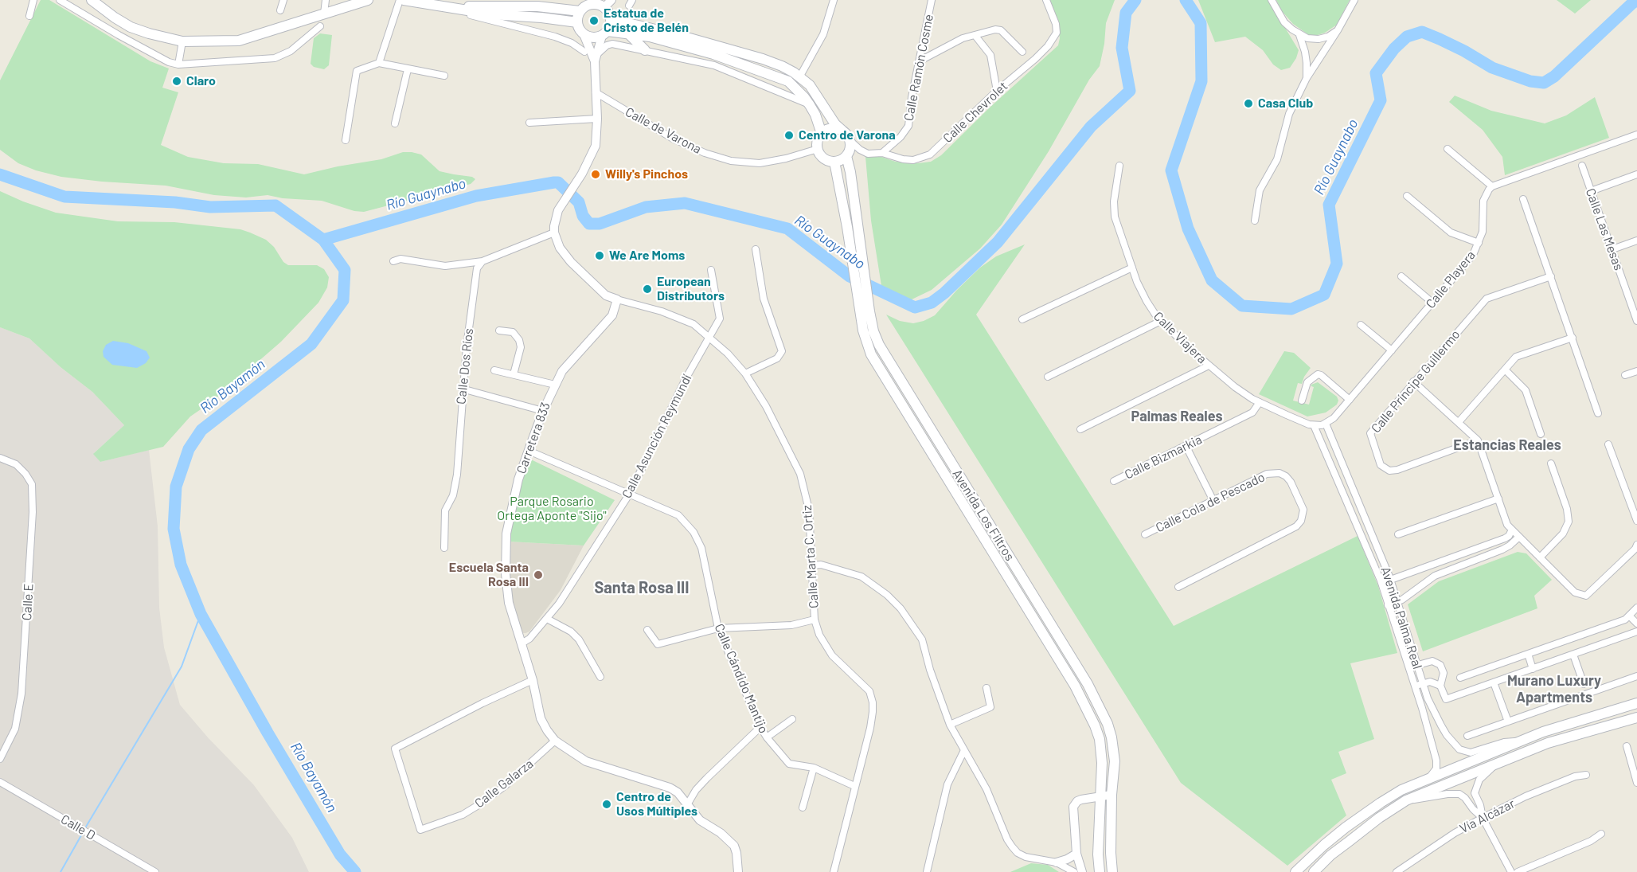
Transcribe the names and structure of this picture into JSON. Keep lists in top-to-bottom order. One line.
{"streets":{"main road":["Avenida Los Filtros"],"street":["Calle Ramón Cosme","Calle Chevrolet","Calle de Varona","Calle Las Mesas","Calle Playera","Calle Viajera","Calle Dos Ríos","Calle Príncipe Guillermo","Calle Asunción Reymundí","Carretera 833","Calle Bizmarkia","Calle Cola de Pescado","Calle Marta C. Ortiz","Calle E","Avenida Palma Real","Calle Cándido Mantijo","Calle Galarza","Vía Alcázar","Calle D"]},"crossings":[["Calle Ramón Cosme","Calle Chevrolet"],["Calle Chevrolet","Calle de Varona"],["Calle Chevrolet","Avenida Los Filtros"],["Calle de Varona","Avenida Los Filtros"],["Calle Playera","Avenida Palma Real"],["Calle Viajera","Calle Bizmarkia"],["Calle Viajera","Avenida Palma Real"],["Calle Asunción Reymundí","Carretera 833"],["Calle Asunción Reymundí","Calle Marta C. Ortiz"],["Calle Asunción Reymundí","Calle Cándido Mantijo"],["Carretera 833","Calle Marta C. Ortiz"],["Carretera 833","Calle Cándido Mantijo"],["Carretera 833","Calle Galarza"],["Calle Marta C. Ortiz","Calle Cándido Mantijo"]],"districts":["Palmas Reales","Estancias Reales","Santa Rosa III","Murano Luxury Apartments"],"water":["Río Guaynabo","Río Bayamón"],"parks":["Parque Rosario Ortega Aponte \"Sijo\""],"places":["Estatua de Cristo de Belén","Claro","Casa Club","Centro de Varona","Willy's Pinchos","We Are Moms","European Distributors","Escuela Santa Rosa III","Centro de Usos Múltiples"]}
